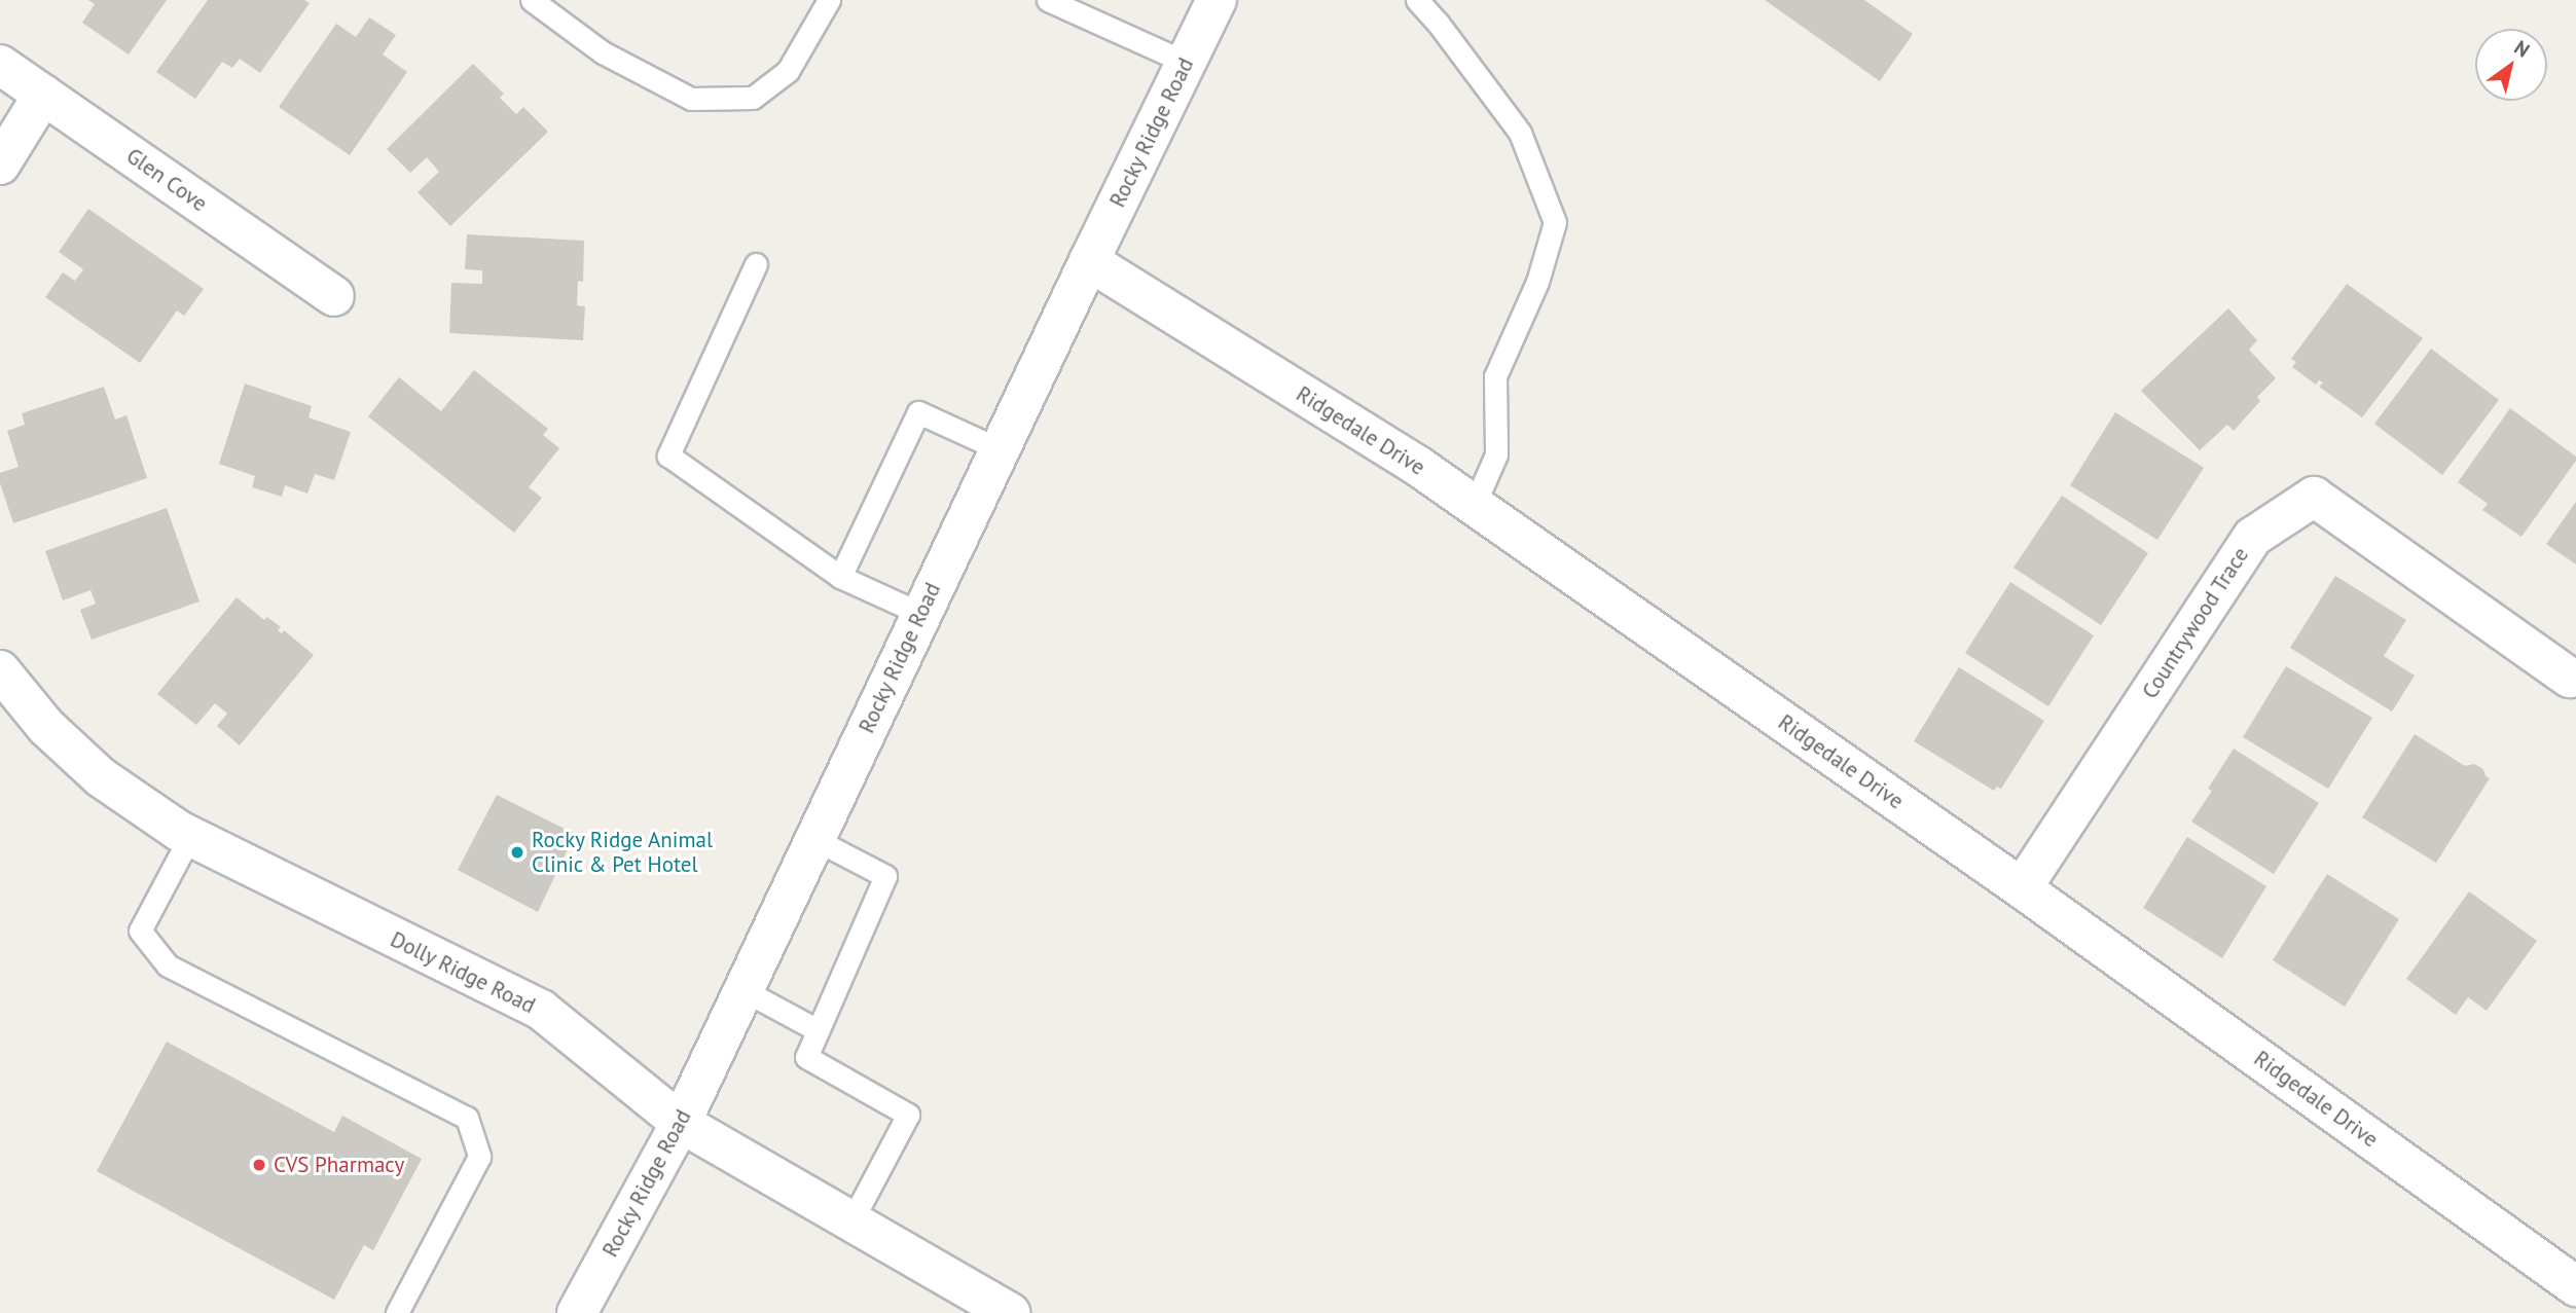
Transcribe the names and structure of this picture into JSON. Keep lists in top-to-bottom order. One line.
{"streets":{"street":["Rocky Ridge Road","Glen Cove","Ridgedale Drive","Countrywood Trace","Dolly Ridge Road"]},"crossings":[["Rocky Ridge Road","Ridgedale Drive"],["Rocky Ridge Road","Dolly Ridge Road"],["Ridgedale Drive","Countrywood Trace"]],"places":["Rocky Ridge Animal Clinic & Pet Hotel","CVS Pharmacy"],"north":"top right"}
